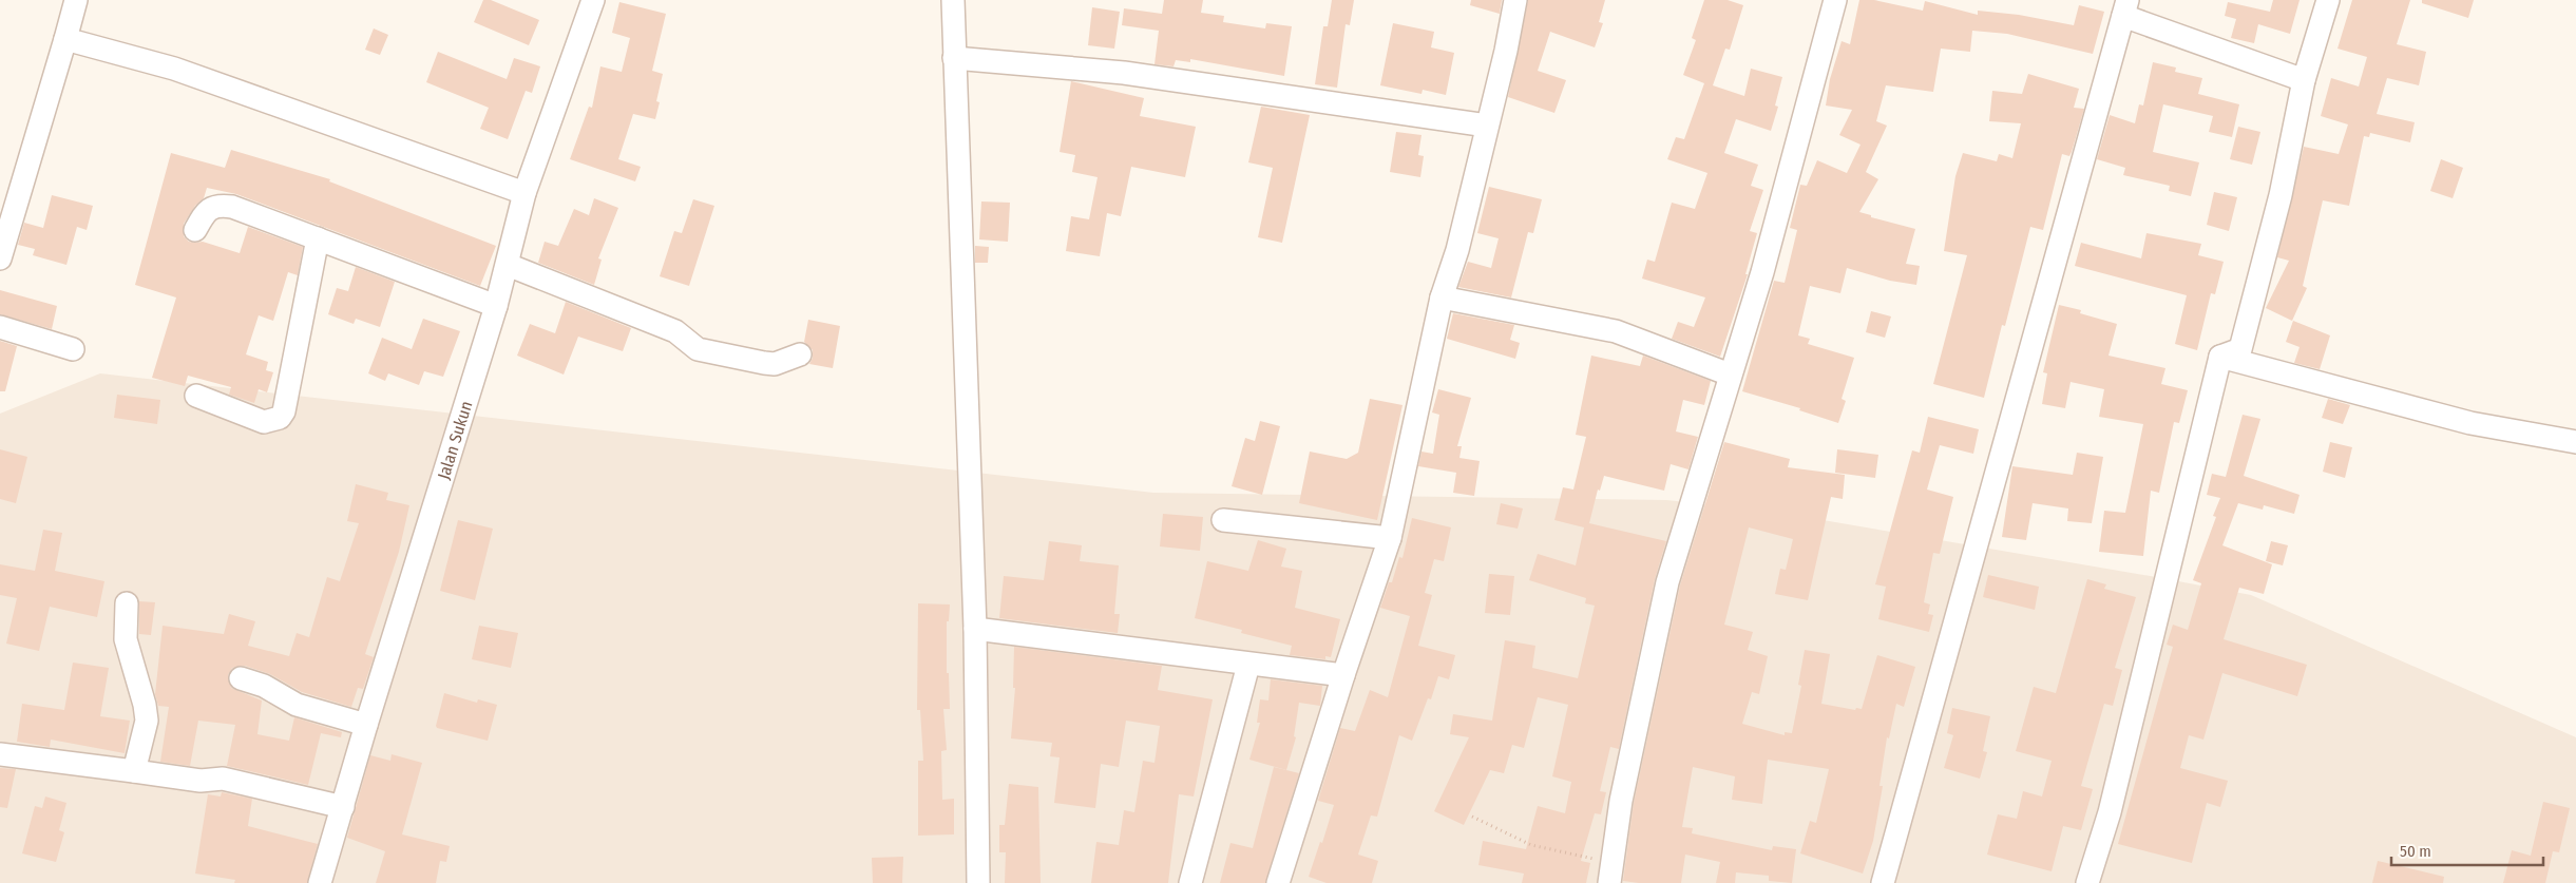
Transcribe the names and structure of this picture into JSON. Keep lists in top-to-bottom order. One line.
{"streets":{"street":["Jalan Sukun"]},"scale_bar":"50 m"}
